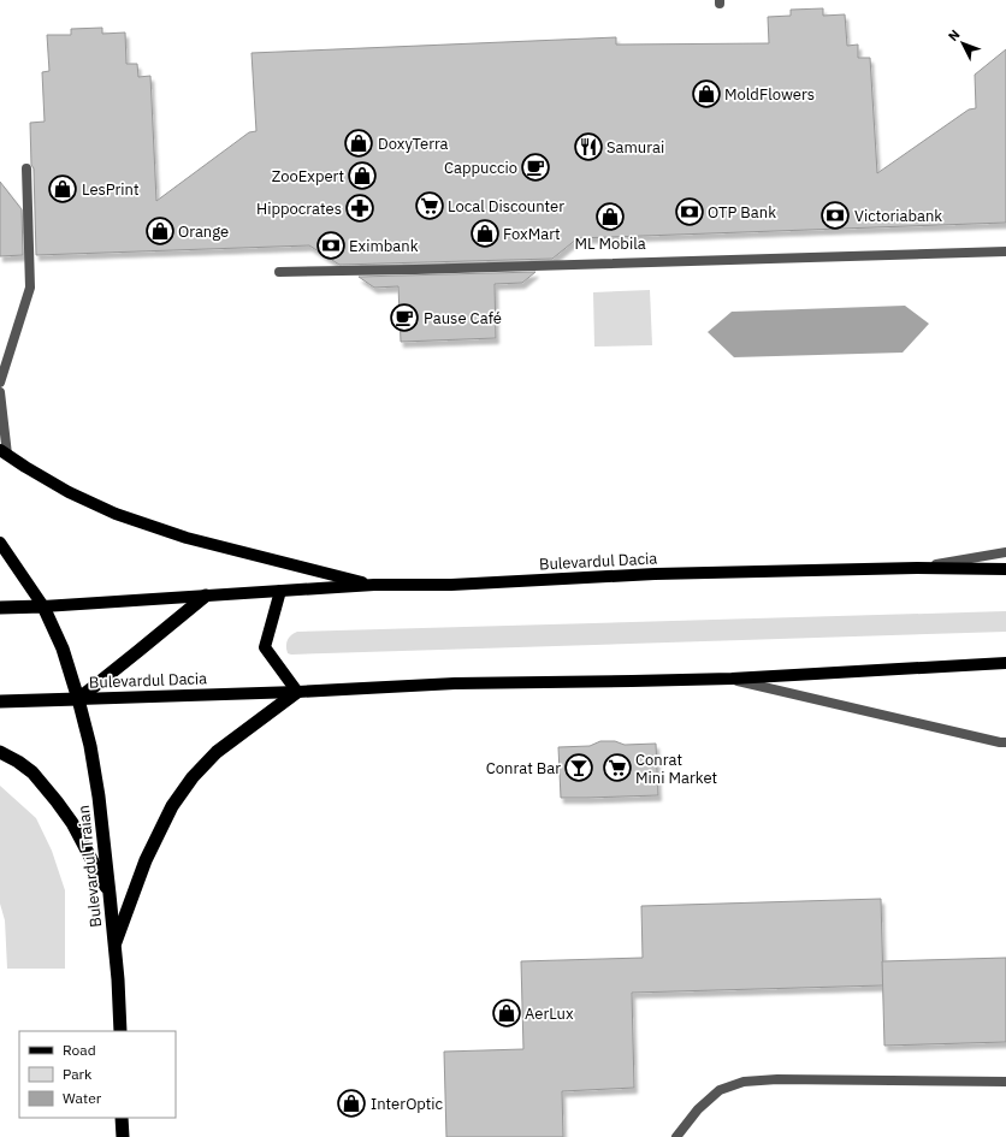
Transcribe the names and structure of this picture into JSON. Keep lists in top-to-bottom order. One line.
{"streets":{"highway":["Bulevardul Dacia","Bulevardul Traian"]},"crossings":[["Bulevardul Dacia","Bulevardul Traian"]],"places":{"shop":["MoldFlowers","DoxyTerra","ZooExpert","LesPrint","ML Mobila","Orange","FoxMart","AerLux","InterOptic"],"restaurant":["Samurai"],"cafe":["Cappuccio","Pause Café"],"supermarket":["Local Discounter","Conrat Mini Market"],"pharmacy":["Hippocrates"],"bank":["OTP Bank","Victoriabank","Eximbank"],"bar":["Conrat Bar"]},"legend":["Road","Park","Water"],"north":"top left"}
